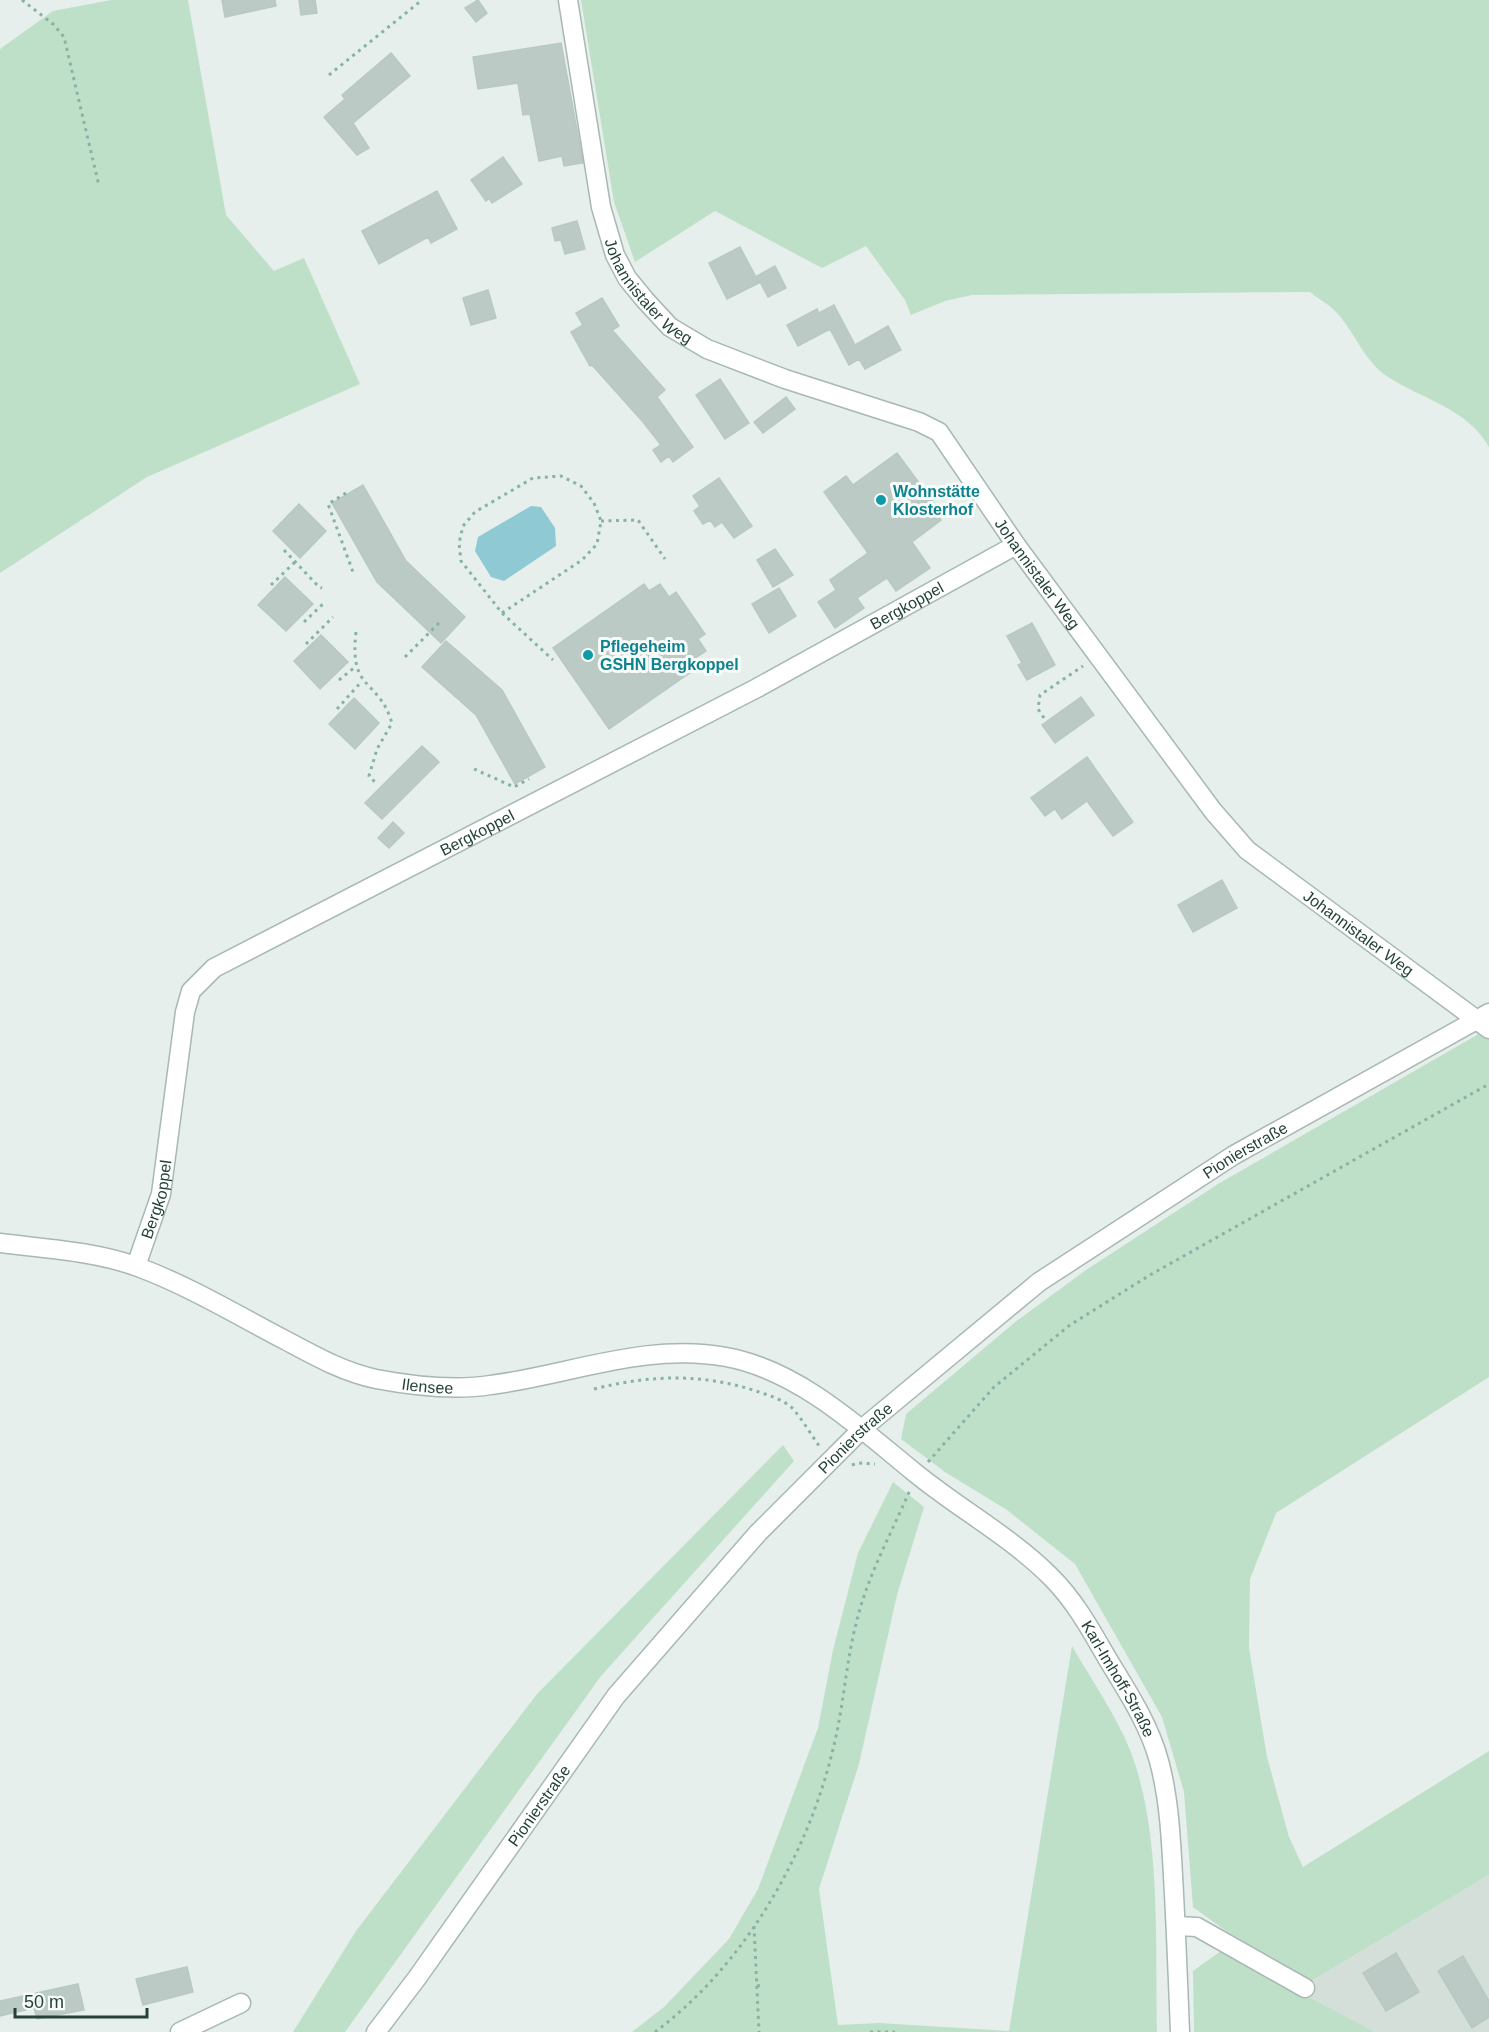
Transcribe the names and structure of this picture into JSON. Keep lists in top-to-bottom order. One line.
{"streets":{"street":["Johannistaler Weg","Bergkoppel","Pionierstraße","Ilensee","Karl-Imhoff-Straße"]},"crossings":[["Johannistaler Weg","Bergkoppel"],["Johannistaler Weg","Pionierstraße"],["Bergkoppel","Ilensee"],["Pionierstraße","Ilensee"],["Pionierstraße","Karl-Imhoff-Straße"],["Ilensee","Karl-Imhoff-Straße"]],"places":["Wohnstätte Klosterhof","Pflegeheim GSHN Bergkoppel"],"scale_bar":"50 m"}
